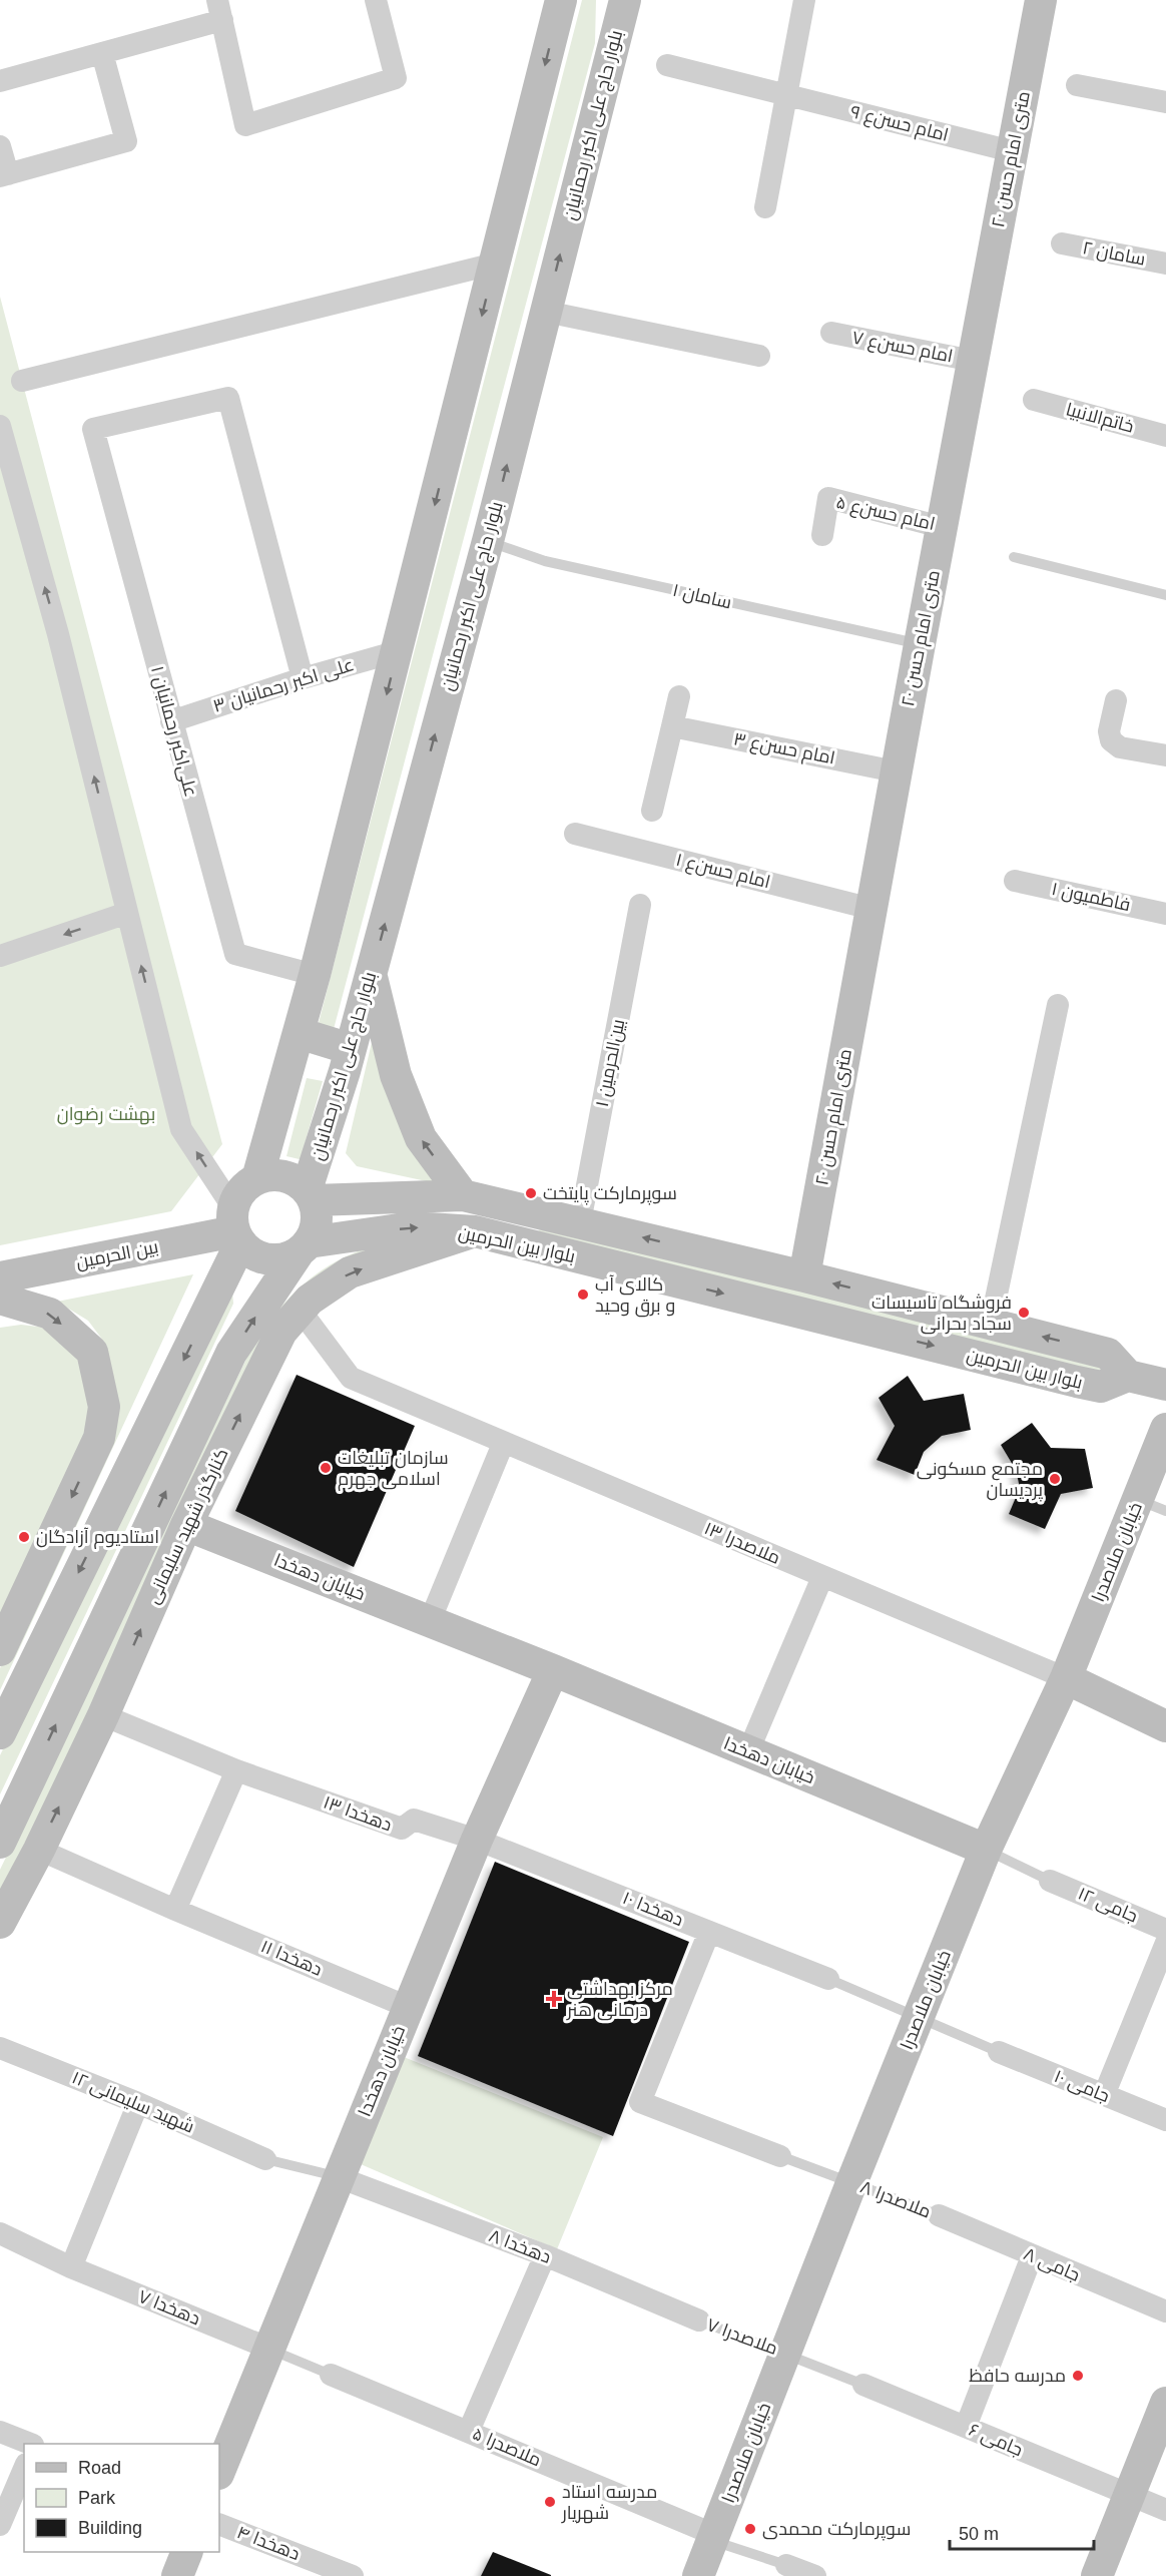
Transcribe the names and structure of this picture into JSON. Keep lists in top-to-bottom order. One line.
{"streets":{"main road":["بلوار حاج علی اکبر رحمانیان","۲۰ متری امام حسن","بلوار بین الحرمین","بین الحرمین","کنارگذر شهید سلیمانی","خیابان ملاصدرا","خیابان دهخدا"],"street":["امام حسن‌ع ۹","سامان ۲","امام حسن‌ع ۷","خاتم‌الانبیا","امام حسن‌ع ۵","علی اکبر رحمانیان ۳","علی‌اکبر رحمانیان ۱","امام حسن‌ع ۳","امام حسن‌ع ۱","فاطمیون ۱","بین‌الحرمین ۱","ملاصدرا ۱۳","دهخدا ۱۳","جامی ۱۲","دهخدا ۱۰","دهخدا ۱۱","جامی ۱۰","شهید سلیمانی ۱۲","دهخدا ۸","جامی ۸","دهخدا ۷","جامی ۶","ملاصدرا ۵","دهخدا ۴"],"lane":["سامان ۱","ملاصدرا ۸","ملاصدرا ۷"]},"crossings":[["امام حسن‌ع ۹","۲۰ متری امام حسن"],["بلوار حاج علی اکبر رحمانیان","سامان ۱"],["بلوار حاج علی اکبر رحمانیان","بلوار بین الحرمین"],["بلوار حاج علی اکبر رحمانیان","بین الحرمین"],["۲۰ متری امام حسن","امام حسن‌ع ۷"],["۲۰ متری امام حسن","امام حسن‌ع ۵"],["۲۰ متری امام حسن","سامان ۱"],["۲۰ متری امام حسن","امام حسن‌ع ۳"],["۲۰ متری امام حسن","امام حسن‌ع ۱"],["۲۰ متری امام حسن","بلوار بین الحرمین"],["علی اکبر رحمانیان ۳","علی‌اکبر رحمانیان ۱"],["بین‌الحرمین ۱","بلوار بین الحرمین"],["بلوار بین الحرمین","بین الحرمین"],["بلوار بین الحرمین","کنارگذر شهید سلیمانی"],["کنارگذر شهید سلیمانی","ملاصدرا ۱۳"],["کنارگذر شهید سلیمانی","خیابان دهخدا"],["کنارگذر شهید سلیمانی","دهخدا ۱۱"],["ملاصدرا ۱۳","خیابان ملاصدرا"],["خیابان ملاصدرا","خیابان دهخدا"],["خیابان ملاصدرا","ملاصدرا ۸"],["خیابان ملاصدرا","ملاصدرا ۷"],["خیابان ملاصدرا","ملاصدرا ۵"],["خیابان دهخدا","دهخدا ۱۳"],["خیابان دهخدا","دهخدا ۱۰"],["خیابان دهخدا","دهخدا ۱۱"],["خیابان دهخدا","دهخدا ۸"],["خیابان دهخدا","دهخدا ۷"],["دهخدا ۱۳","دهخدا ۱۰"],["ملاصدرا ۸","جامی ۸"],["دهخدا ۸","ملاصدرا ۷"],["ملاصدرا ۷","جامی ۶"]],"parks":["بهشت رضوان"],"places":{"other":["سوپرمارکت پایتخت","کالای آب و برق وحید","فروشگاه تاسیسات سجاد بحرانی","سازمان تبلیغات اسلامی جهرم","مجتمع مسکونی پردیسان","استادیوم آزادگان","مدرسه حافظ","مدرسه استاد شهریار","سوپرمارکت محمدی"],"health":["مرکز بهداشتی درمانی هنر"]},"legend":["Road","Park","Building"],"scale_bar":"50 m"}
